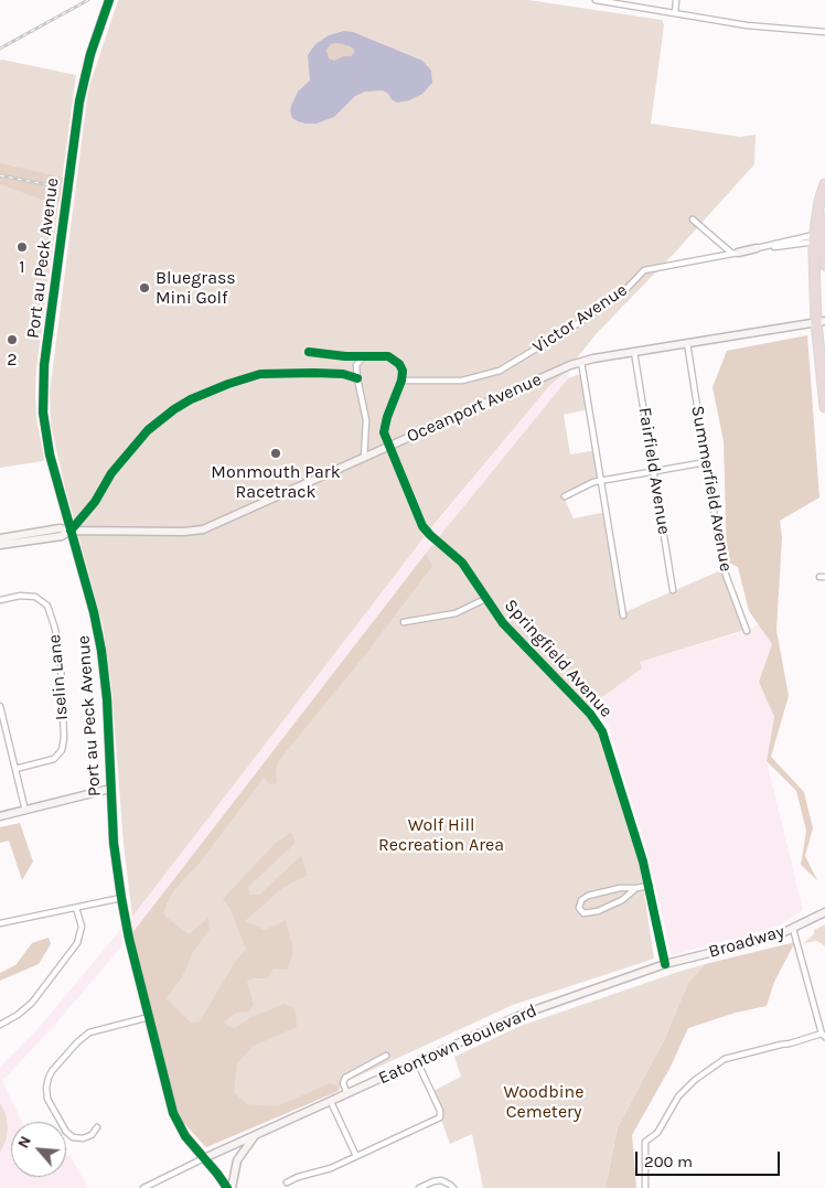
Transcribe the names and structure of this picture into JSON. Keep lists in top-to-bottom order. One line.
{"streets":{"street":["Port au Peck Avenue","Victor Avenue","Oceanport Avenue","Fairfield Avenue","Summerfield Avenue","Springfield Avenue","Iselin Lane","Broadway","Eatontown Boulevard"]},"crossings":[["Port au Peck Avenue","Oceanport Avenue"],["Port au Peck Avenue","Eatontown Boulevard"],["Victor Avenue","Springfield Avenue"],["Oceanport Avenue","Fairfield Avenue"],["Oceanport Avenue","Summerfield Avenue"],["Oceanport Avenue","Springfield Avenue"],["Springfield Avenue","Broadway"],["Springfield Avenue","Eatontown Boulevard"],["Broadway","Eatontown Boulevard"]],"parks":["Wolf Hill Recreation Area","Woodbine Cemetery"],"places":["1","Bluegrass Mini Golf","2","Monmouth Park Racetrack"],"scale_bar":"200 m","north":"top left"}
